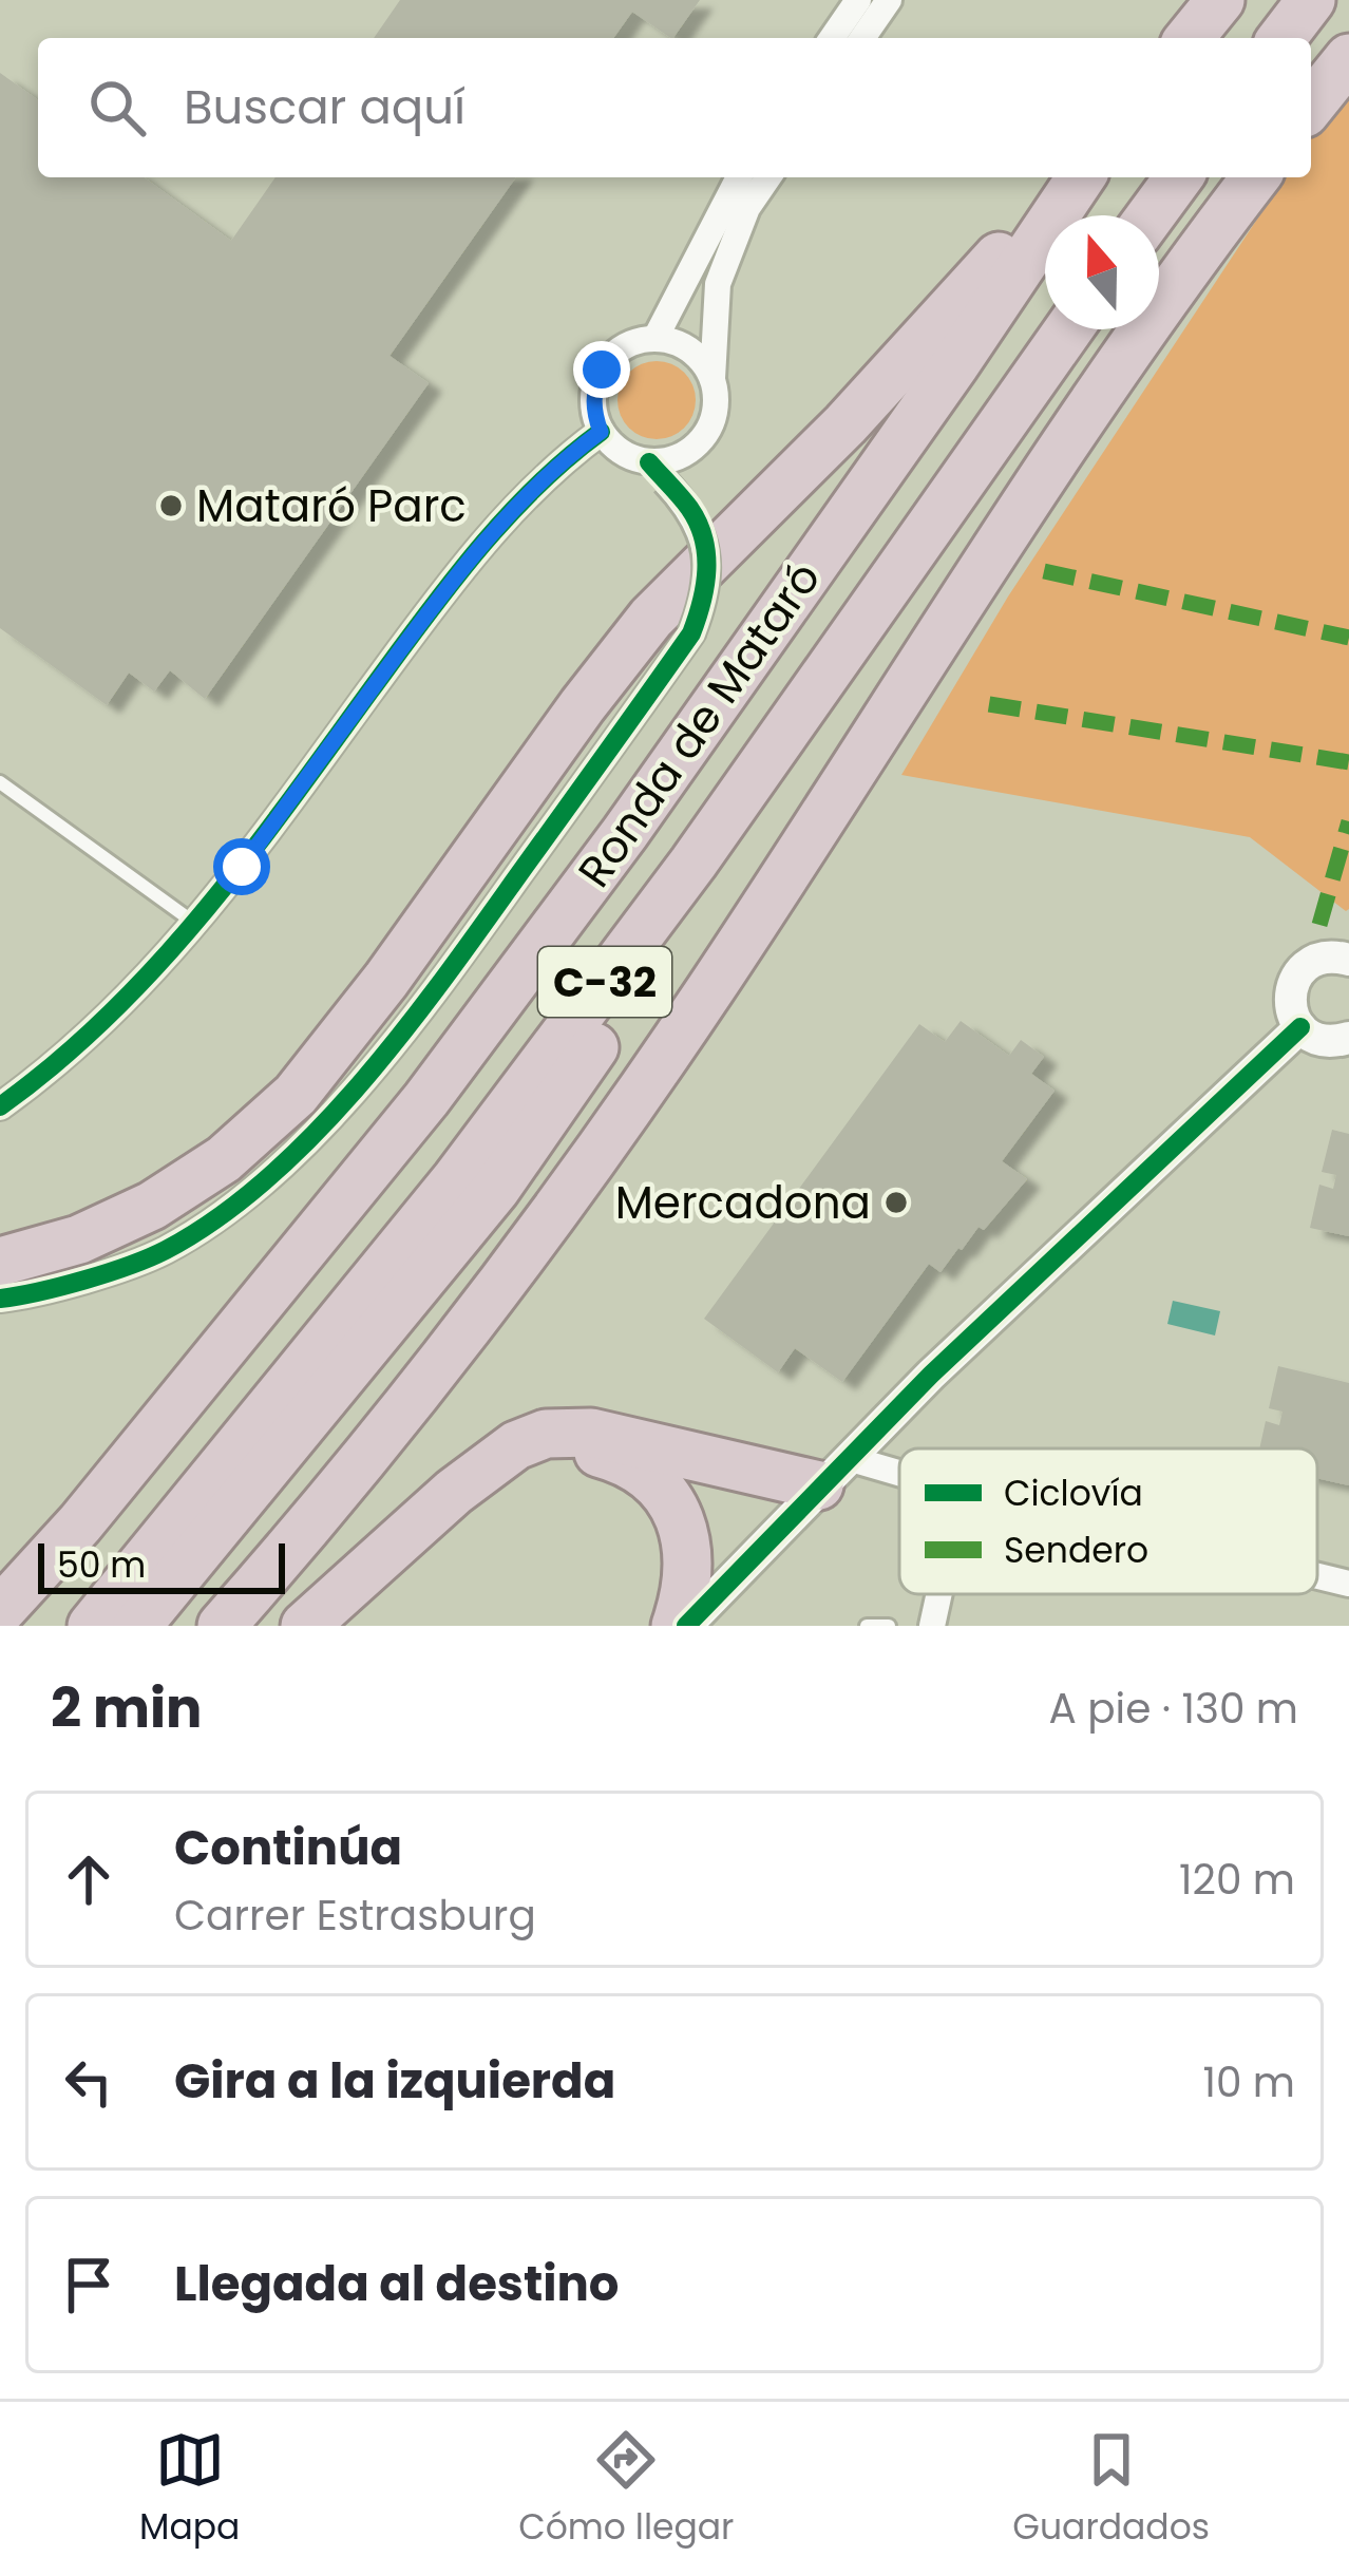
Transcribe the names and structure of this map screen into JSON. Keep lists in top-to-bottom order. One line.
{"streets":{"highway":["Ronda de Mataró","C-32"]},"places":["Mataró Parc","Mercadona"],"legend":["Ciclovía","Sendero"],"scale_bar":"50 m","north":"top","page":{"search":"Buscar aquí","scale":"50 m","heading":["2 min","A pie · 130 m"],"list":[["Continúa","Carrer Estrasburg","120 m"],["Gira a la izquierda","10 m"],"Llegada al destino"],"nav":["Mapa","Cómo llegar","Guardados"]}}
